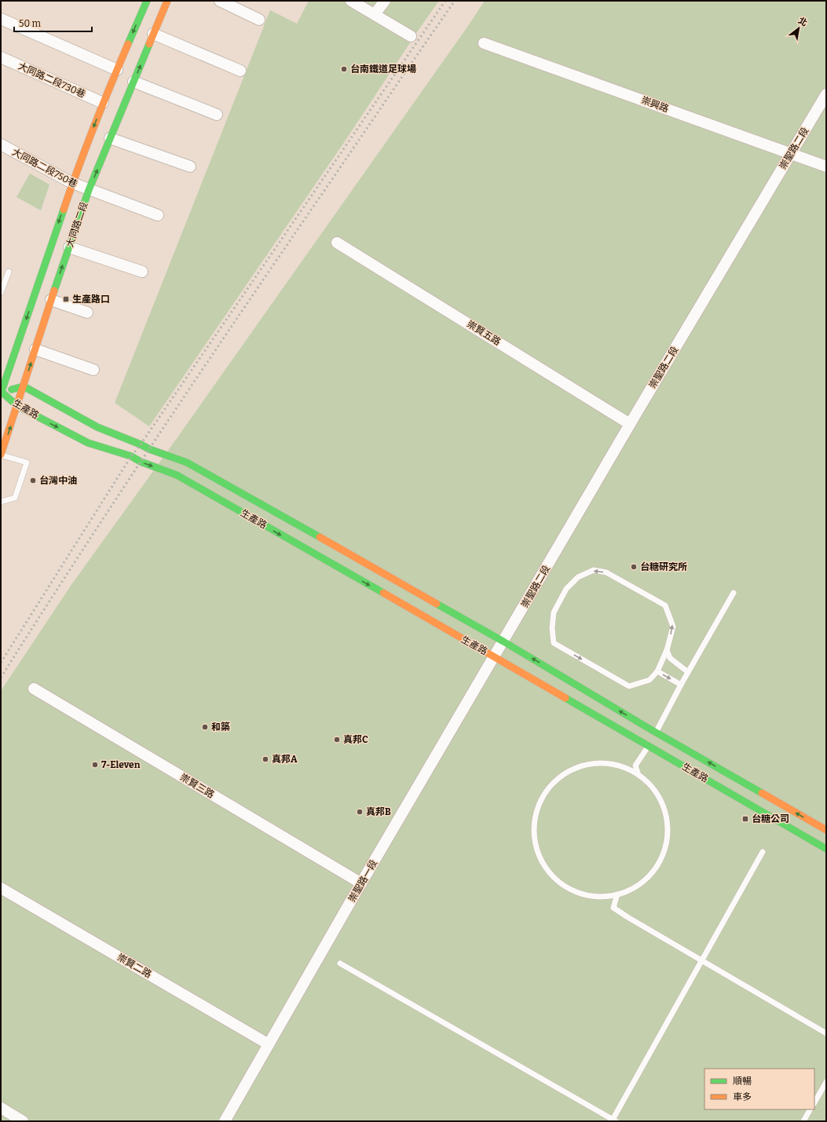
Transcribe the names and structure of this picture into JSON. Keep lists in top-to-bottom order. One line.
{"streets":{"street":["大同路二段730巷","崇興路","崇聖路二段","大同路二段750巷","大同路二段","崇賢五路","生產路","崇賢三路","崇聖路一段","崇賢二路"]},"crossings":[["大同路二段730巷","大同路二段"],["崇興路","崇聖路二段"],["崇聖路二段","崇賢五路"],["崇聖路二段","生產路"],["崇聖路二段","崇聖路一段"],["大同路二段750巷","大同路二段"],["大同路二段","生產路"],["生產路","崇聖路一段"],["崇賢三路","崇聖路一段"],["崇聖路一段","崇賢二路"]],"places":{"other":["台南鐵道足球場","台灣中油","台糖研究所","和築","真邦C","真邦A","7-Eleven","真邦B"],"transit":["生產路口","台糖公司"]},"legend":["順暢","車多"],"scale_bar":"50 m","north":"top right"}
